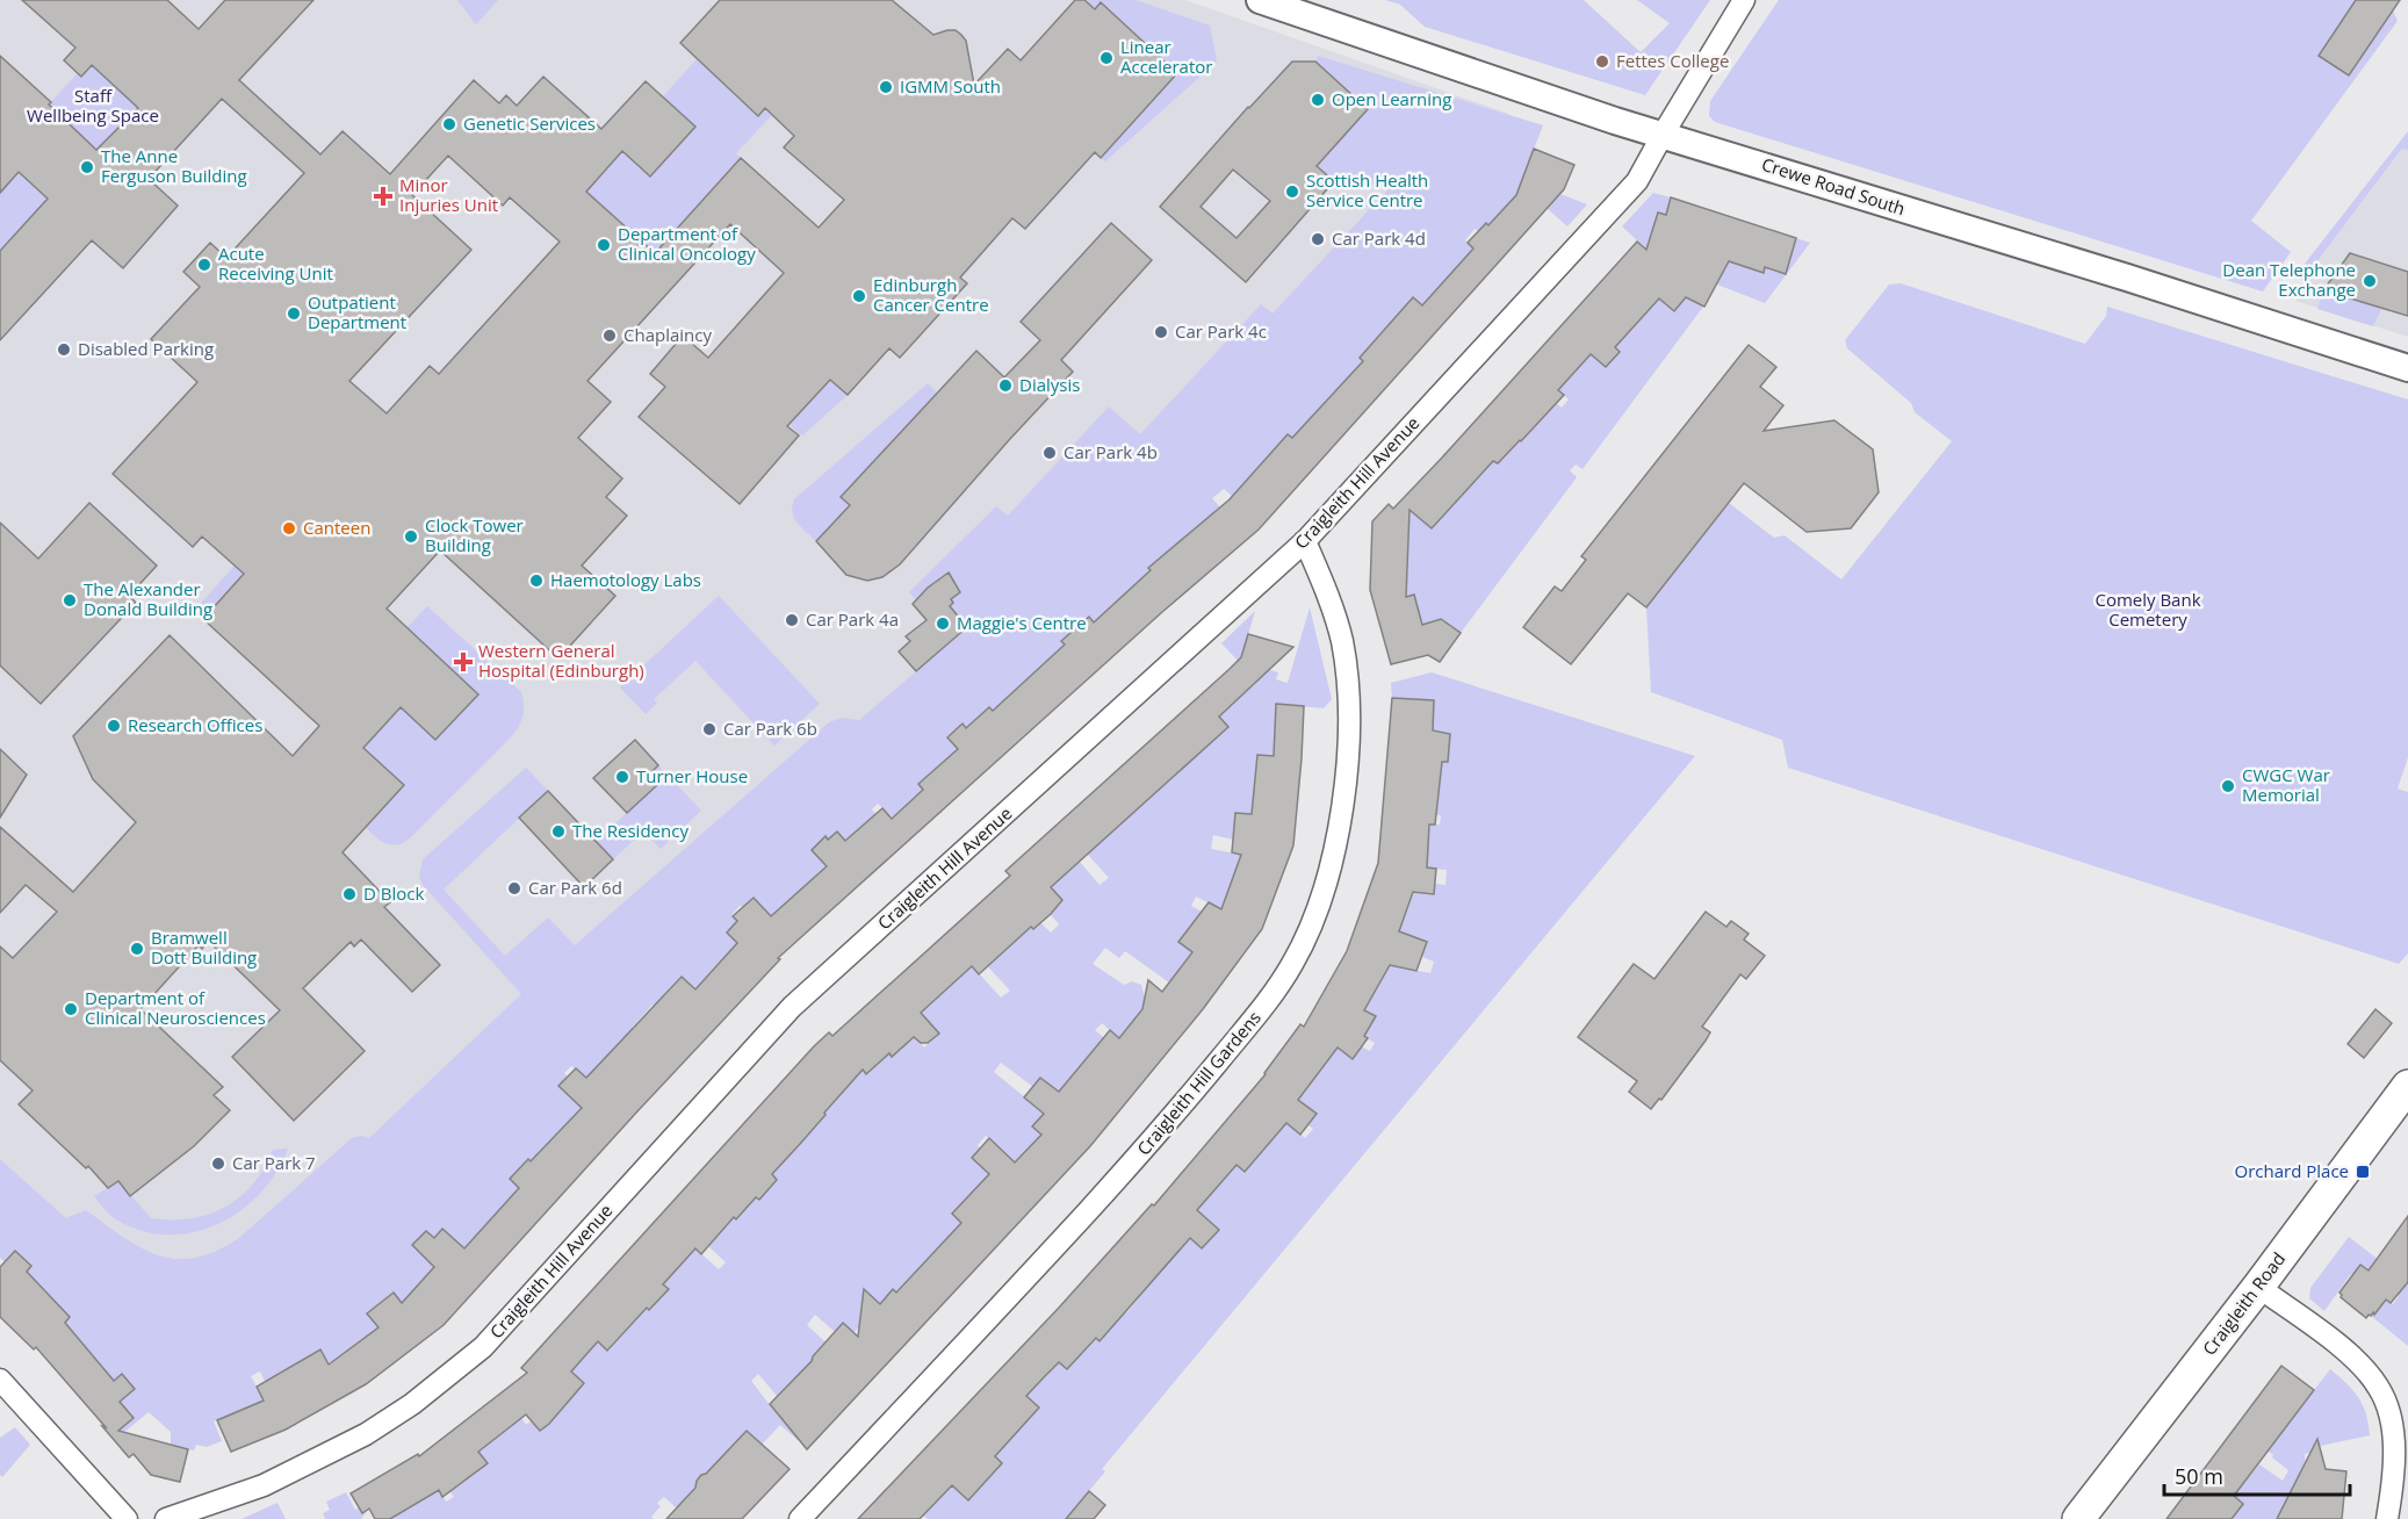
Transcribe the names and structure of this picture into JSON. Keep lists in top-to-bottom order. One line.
{"streets":{"main road":["Craigleith Road"],"street":["Crewe Road South","Craigleith Hill Avenue","Craigleith Hill Gardens"]},"crossings":[["Crewe Road South","Craigleith Hill Avenue"],["Craigleith Hill Avenue","Craigleith Hill Gardens"]],"parks":["Staff Wellbeing Space","Comely Bank Cemetery"],"places":{"other":["Linear Accelerator","Fettes College","IGMM South","Open Learning","Genetic Services","The Anne Ferguson Building","Scottish Health Service Centre","Car Park 4d","Department of Clinical Oncology","Acute Receiving Unit","Dean Telephone Exchange","Edinburgh Cancer Centre","Outpatient Department","Car Park 4c","Chaplaincy","Disabled Parking","Dialysis","Car Park 4b","Canteen","Clock Tower Building","Haemotology Labs","The Alexander Donald Building","Car Park 4a","Maggie's Centre","Research Offices","Car Park 6b","Turner House","CWGC War Memorial","The Residency","Car Park 6d","D Block","Bramwell Dott Building","Department of Clinical Neurosciences","Car Park 7"],"health":["Minor Injuries Unit","Western General Hospital (Edinburgh)"],"transit":["Orchard Place"]},"scale_bar":"50 m"}
